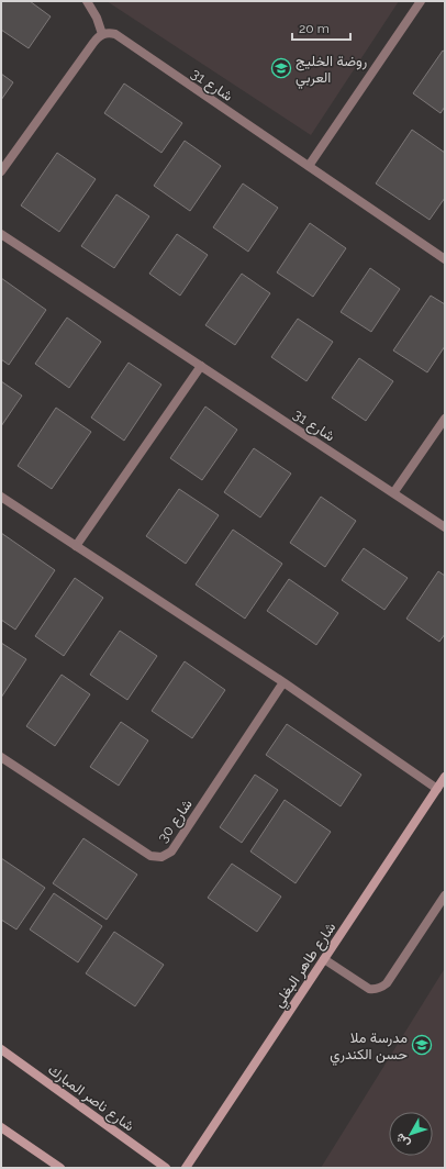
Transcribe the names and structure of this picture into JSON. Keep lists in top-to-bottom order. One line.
{"streets":{"street":["شارع 31","شارع 30","شارع طاهر البغلي","شارع ناصر المبارك"]},"places":{"school or university":["روضة الخليج العربي","مدرسة ملا حسن الكندري"]},"scale_bar":"20 m","north":"bottom left"}
